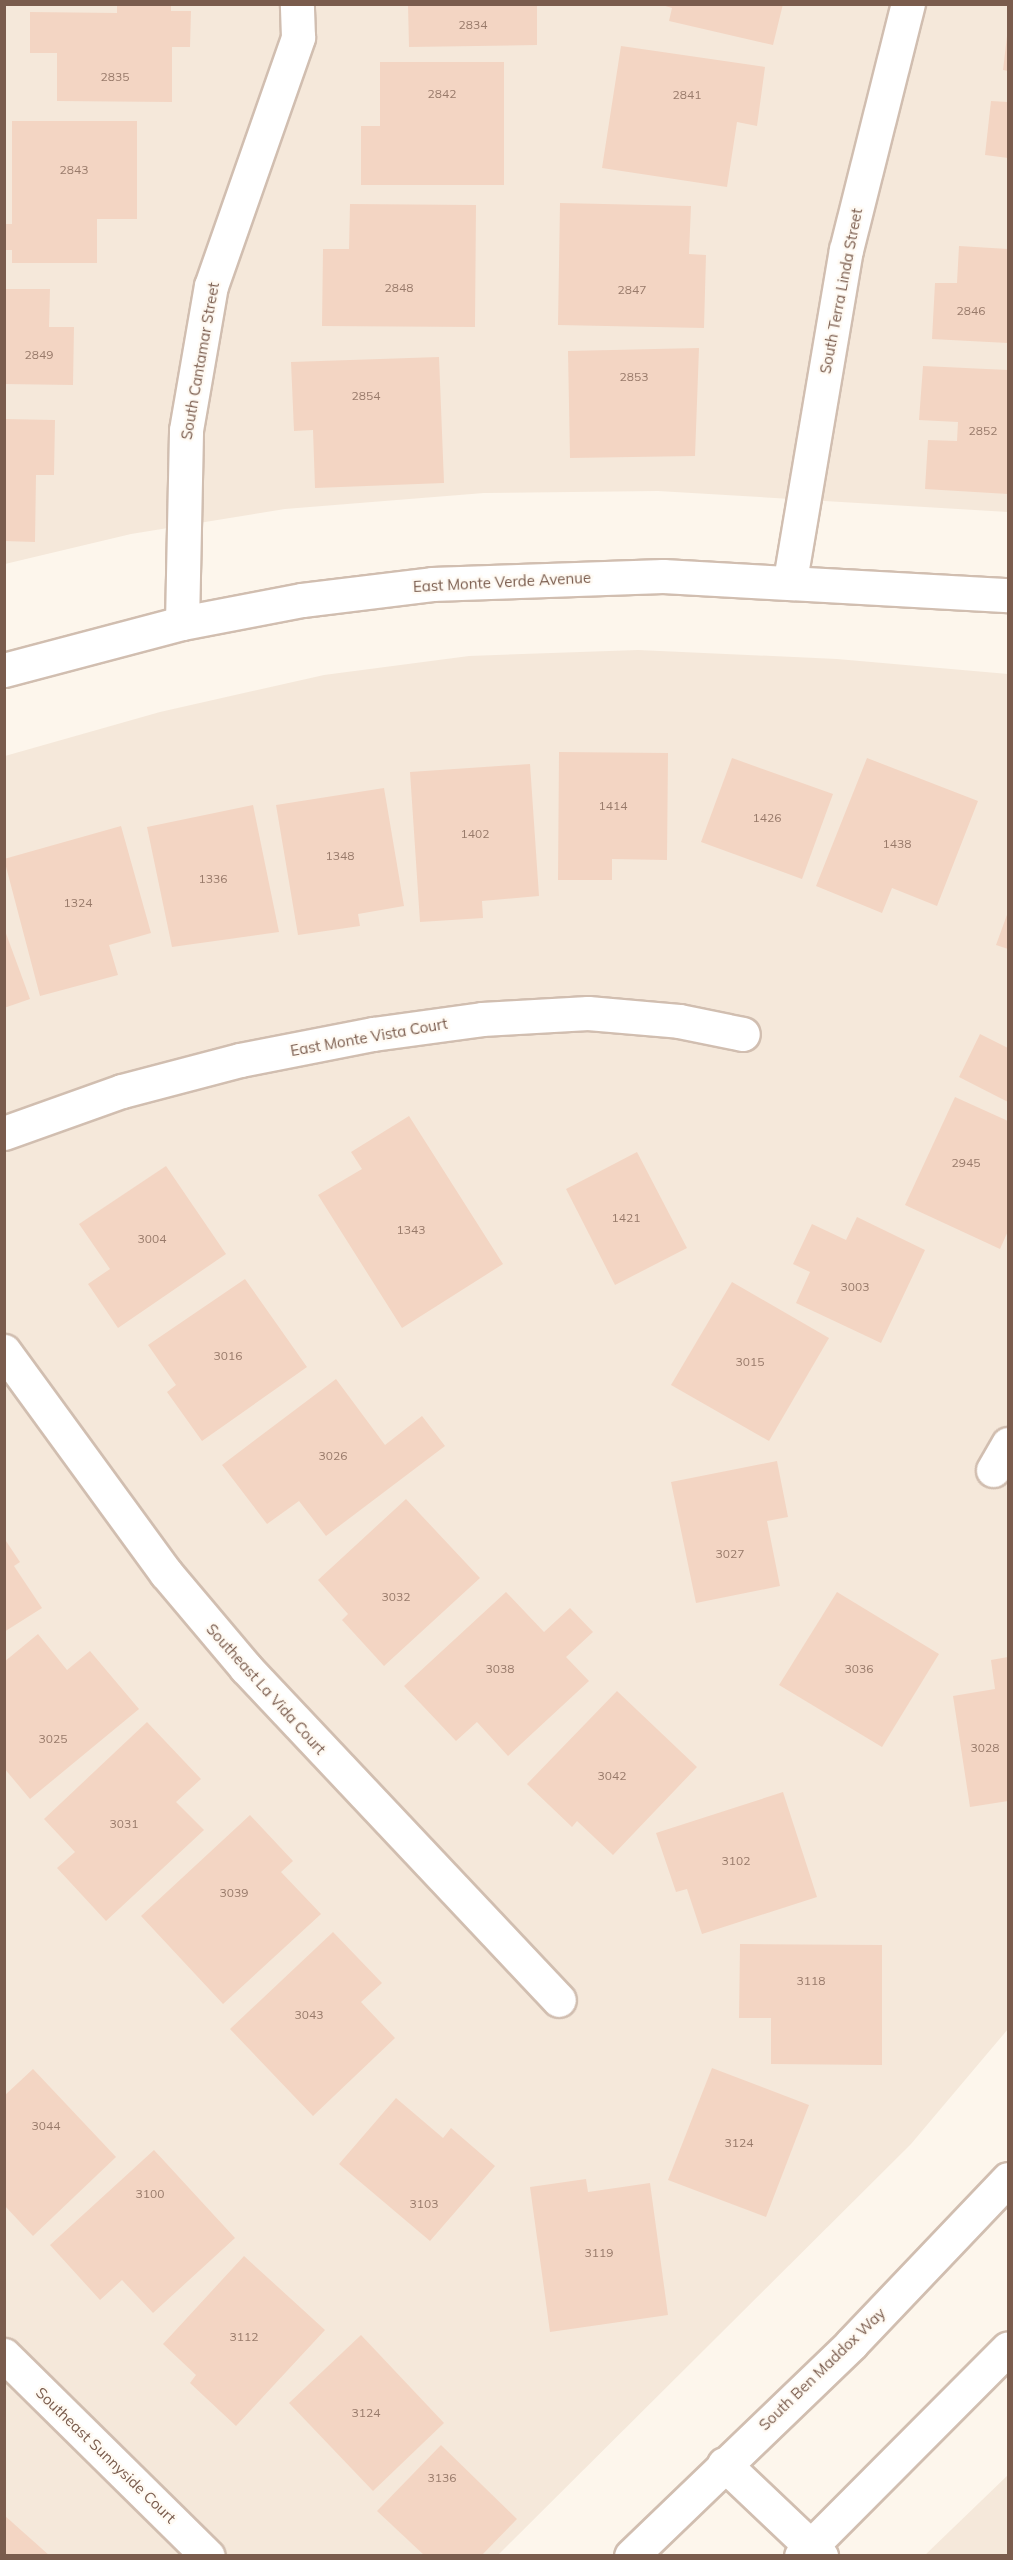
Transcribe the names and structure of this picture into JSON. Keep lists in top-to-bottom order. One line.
{"streets":{"street":["South Terra Linda Street","South Cantamar Street","East Monte Verde Avenue","East Monte Vista Court","Southeast La Vida Court","South Ben Maddox Way","Southeast Sunnyside Court"]},"crossings":[["South Terra Linda Street","East Monte Verde Avenue"],["South Cantamar Street","East Monte Verde Avenue"]],"house_numbers":["2834","2835","2842","2841","2843","2848","2847","2846","2849","2853","2854","2852","1414","1426","1402","1438","1348","1336","1324","2945","1421","1343","3004","3003","3016","3015","3026","3027","3032","3038","3036","3025","3028","3042","3031","3102","3039","3118","3043","3044","3124","3100","3103","3119","3112","3124","3136"]}
